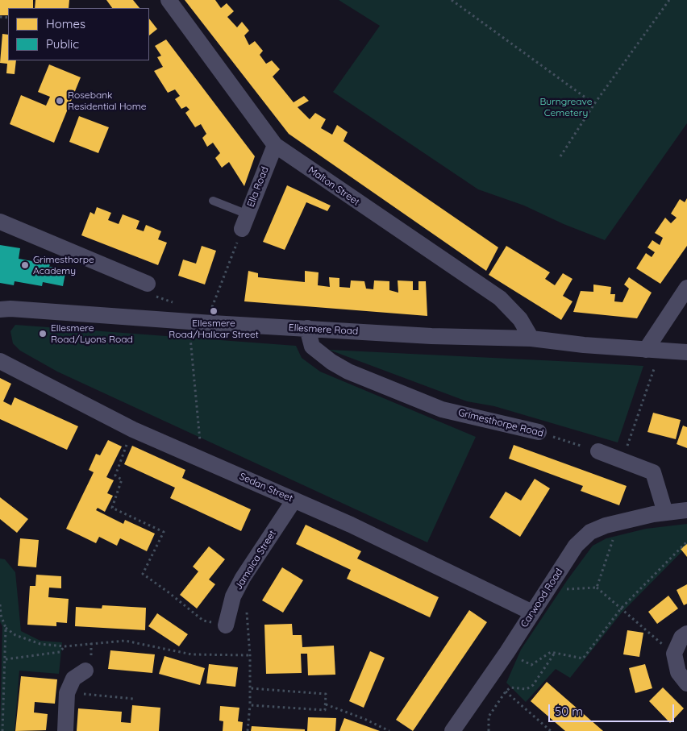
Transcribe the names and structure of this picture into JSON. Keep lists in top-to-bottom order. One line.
{"streets":{"street":["Malton Street","Ella Road","Ellesmere Road","Grimesthorpe Road","Sedan Street","Jamaica Street","Carwood Road"]},"crossings":[["Malton Street","Ella Road"],["Malton Street","Ellesmere Road"],["Ellesmere Road","Grimesthorpe Road"],["Sedan Street","Jamaica Street"],["Sedan Street","Carwood Road"]],"parks":["Burngreave Cemetery"],"places":["Rosebank Residential Home","Grimesthorpe Academy","Ellesmere Road/Hallcar Street","Ellesmere Road/Lyons Road"],"legend":["Homes","Public"],"scale_bar":"50 m"}
